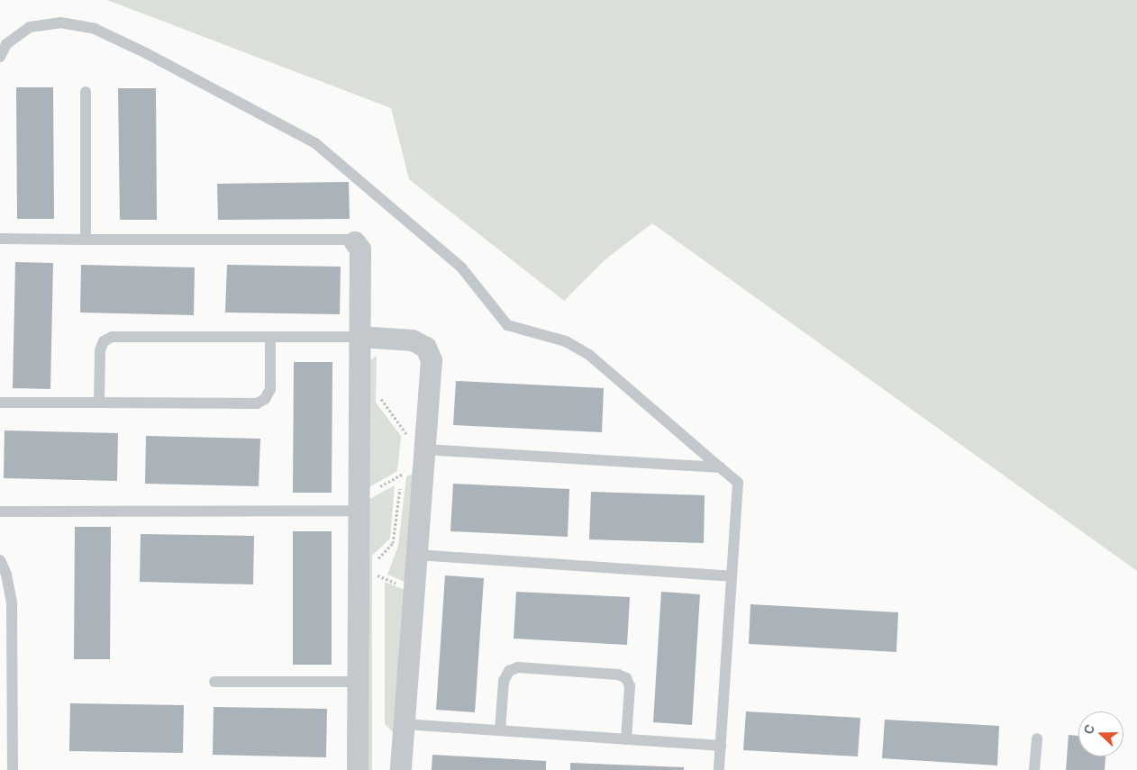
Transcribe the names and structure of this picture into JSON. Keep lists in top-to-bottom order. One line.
{"north":"left"}
